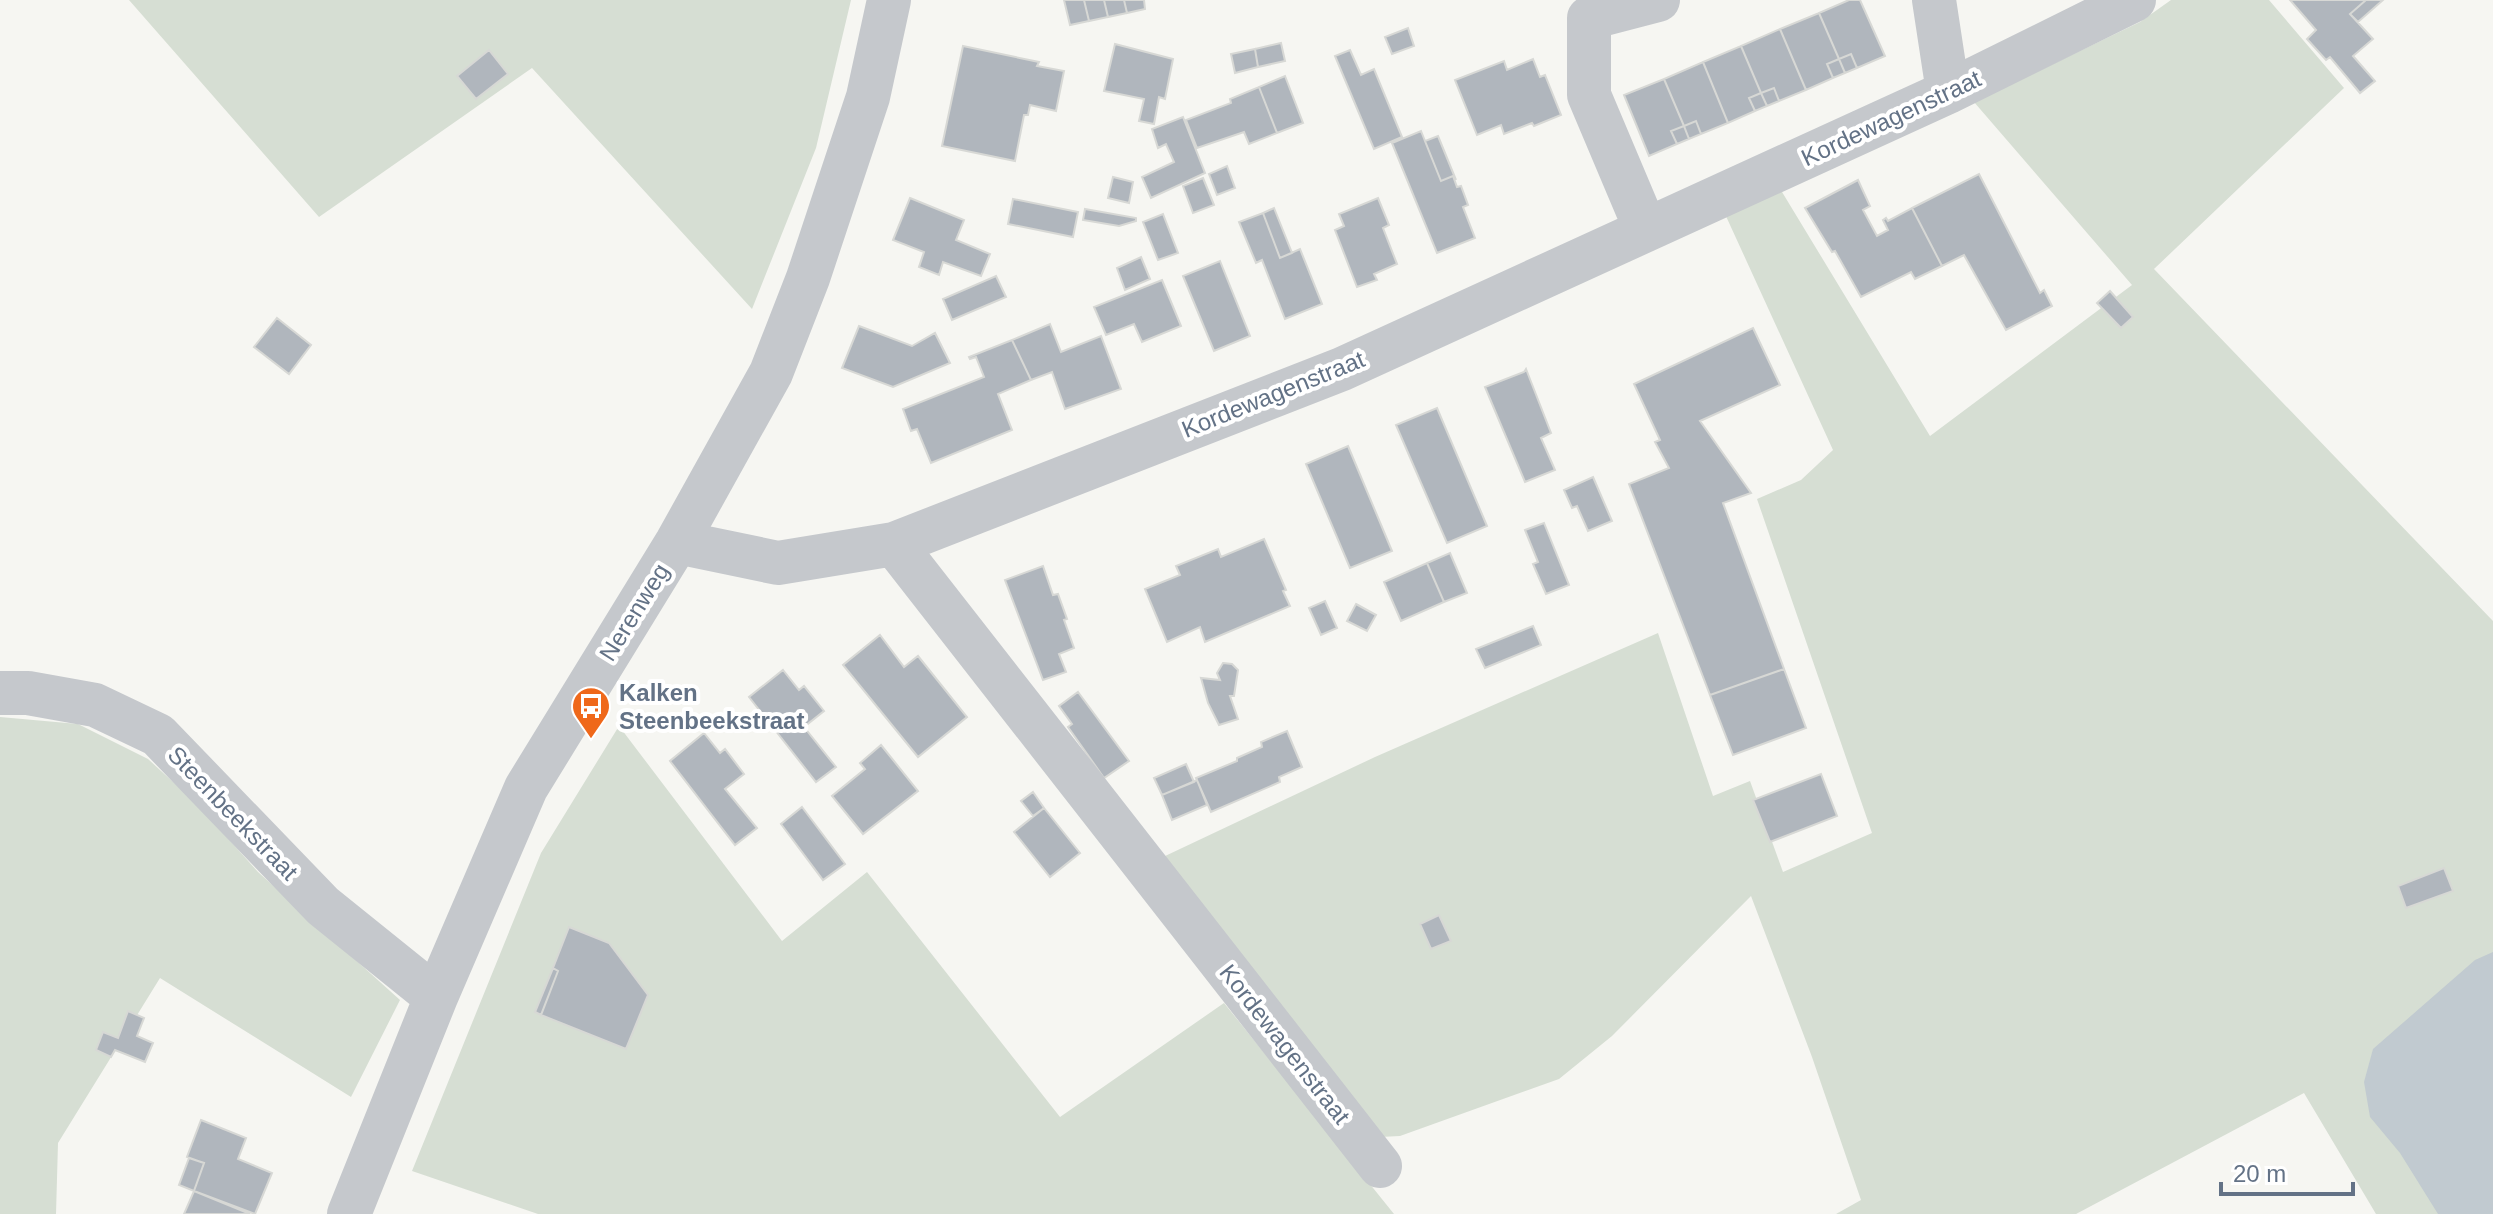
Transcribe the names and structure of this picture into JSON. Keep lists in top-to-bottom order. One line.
{"streets":{"street":["Kordewagenstraat","Nerenweg","Steenbeekstraat"]},"crossings":[["Kordewagenstraat","Nerenweg"],["Nerenweg","Steenbeekstraat"]],"places":{"bus stop":["Kalken Steenbeekstraat"]},"scale_bar":"20 m"}
